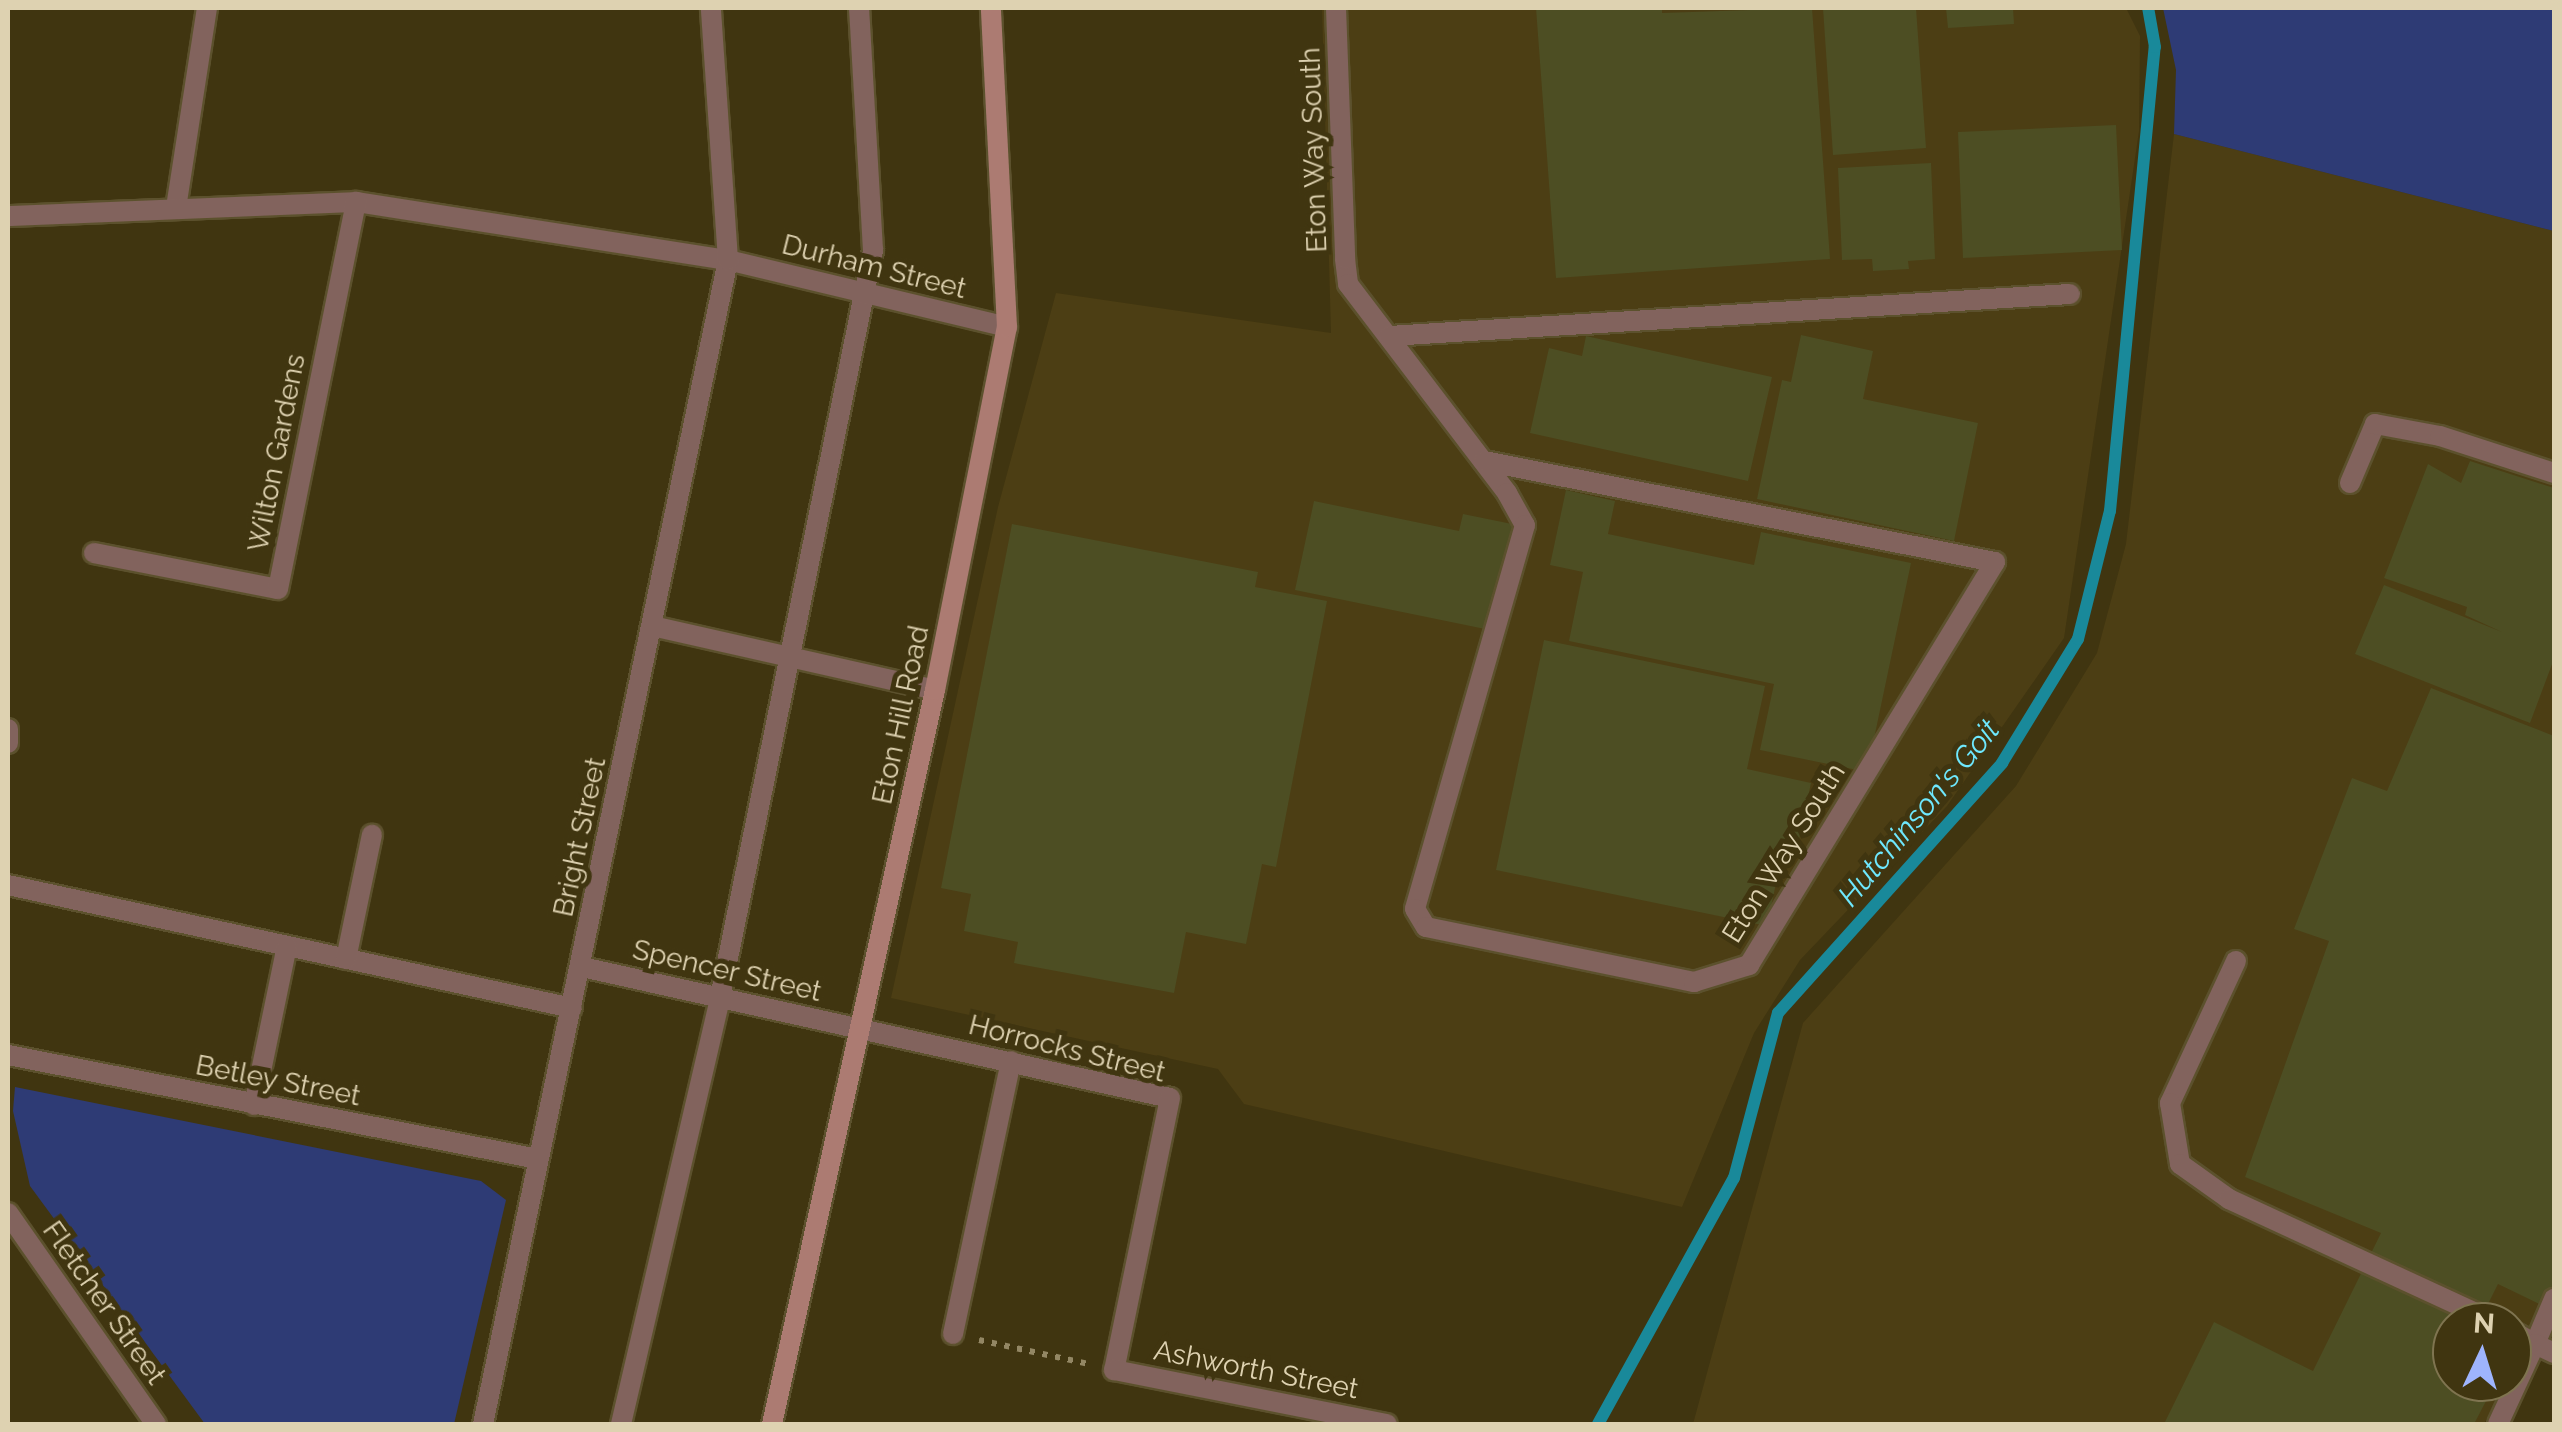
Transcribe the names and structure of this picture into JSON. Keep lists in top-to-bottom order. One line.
{"streets":{"street":["Eton Way South","Durham Street","Wilton Gardens","Eton Hill Road","Bright Street","Spencer Street","Horrocks Street","Betley Street","Fletcher Street","Ashworth Street"]},"crossings":[["Durham Street","Eton Hill Road"],["Durham Street","Bright Street"],["Eton Hill Road","Spencer Street"],["Eton Hill Road","Horrocks Street"],["Bright Street","Spencer Street"],["Bright Street","Betley Street"],["Spencer Street","Horrocks Street"],["Horrocks Street","Ashworth Street"]],"water":["Hutchinson's Goit"],"north":"top"}
